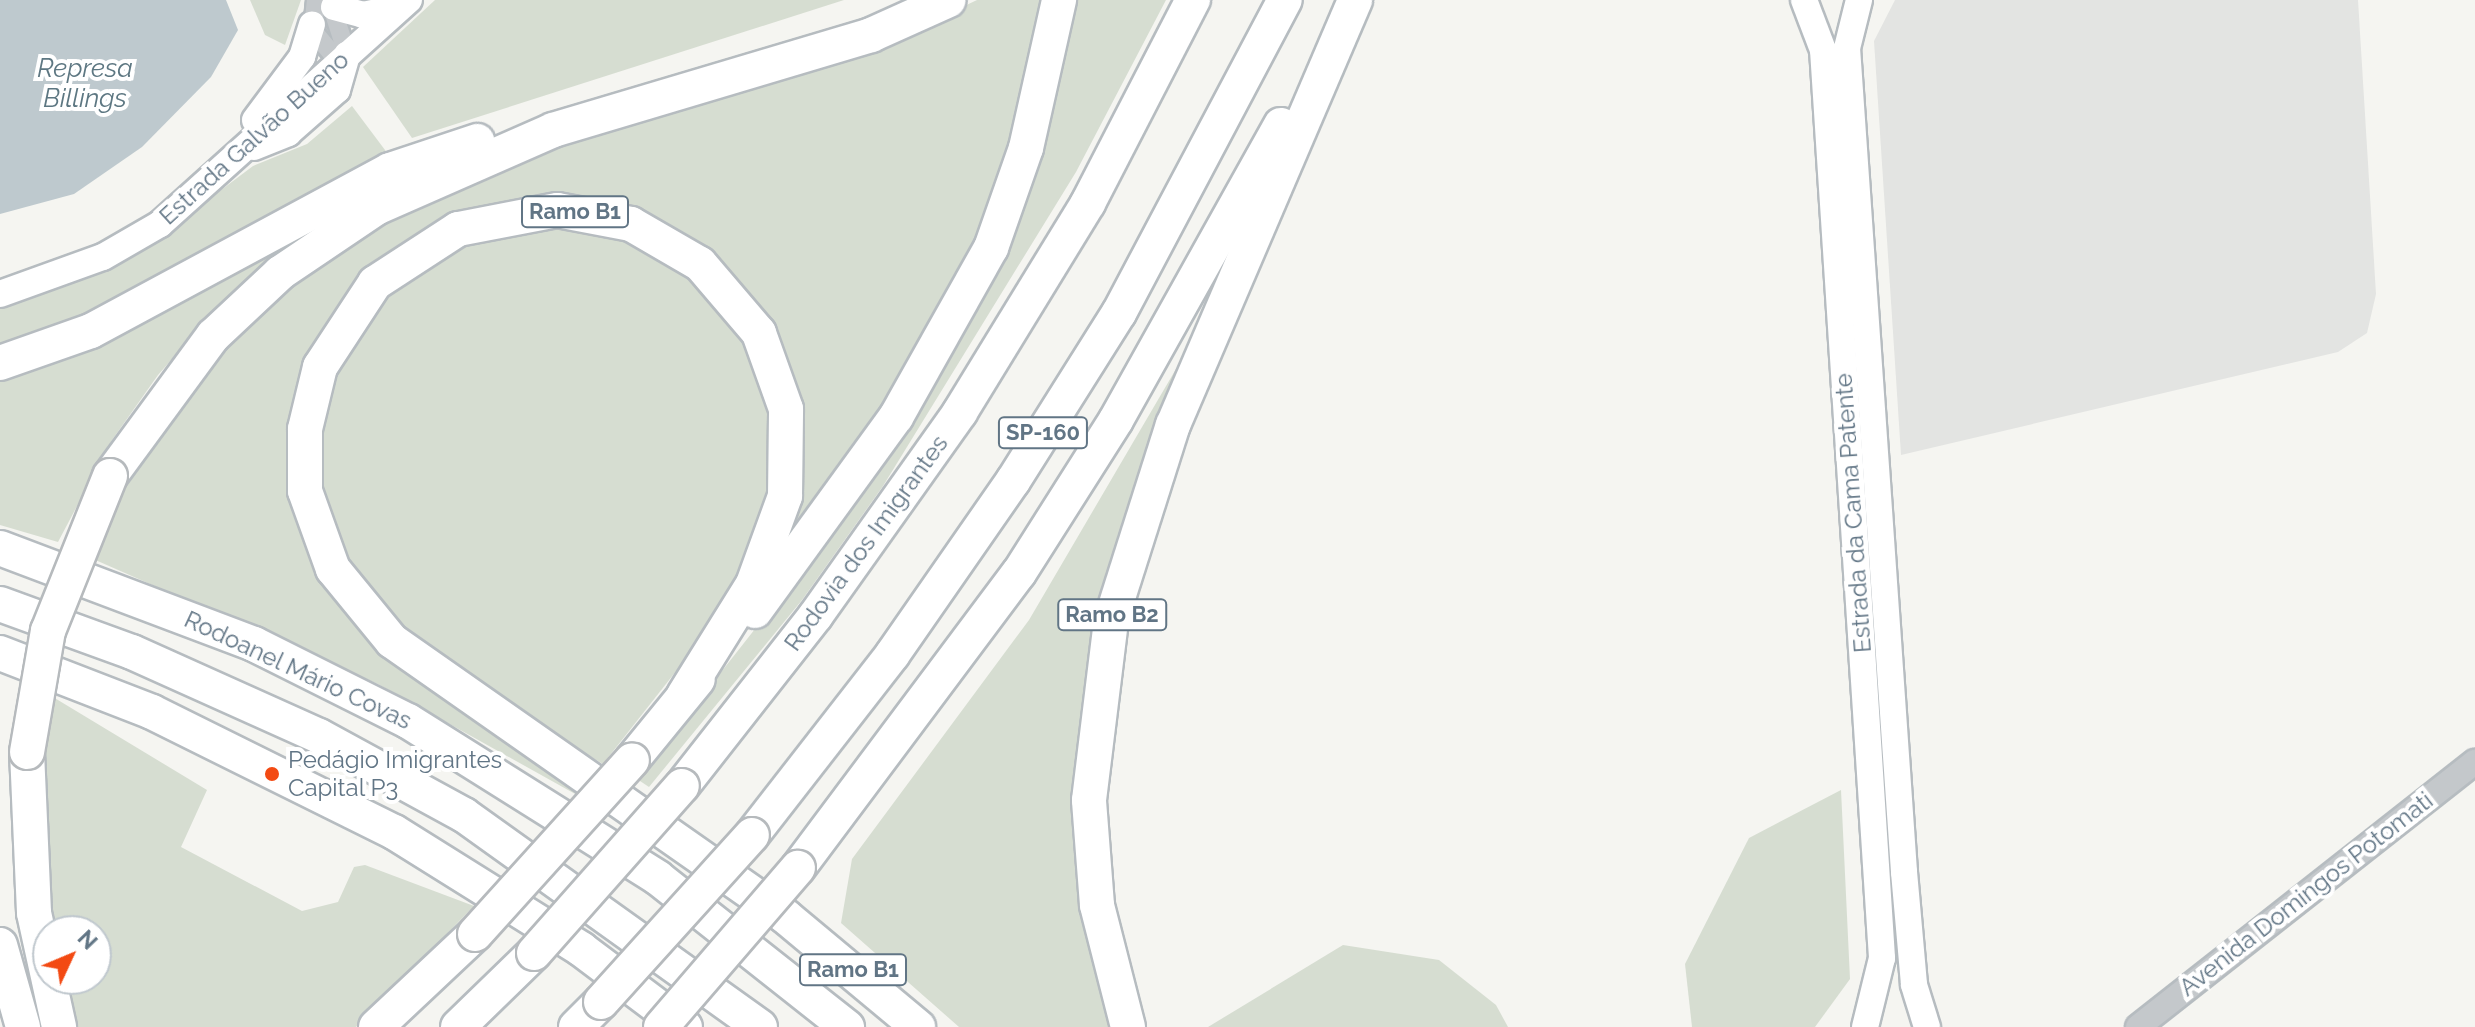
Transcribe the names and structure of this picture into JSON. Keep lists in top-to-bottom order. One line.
{"streets":{"highway":["Ramo B1","SP-160","Rodovia dos Imigrantes","Ramo B2","Rodoanel Mário Covas"],"main road":["Estrada Galvão Bueno","Estrada da Cama Patente"],"street":["Avenida Domingos Potomati"]},"water":["Represa Billings"],"places":["Pedágio Imigrantes Capital P3"],"north":"top right"}
